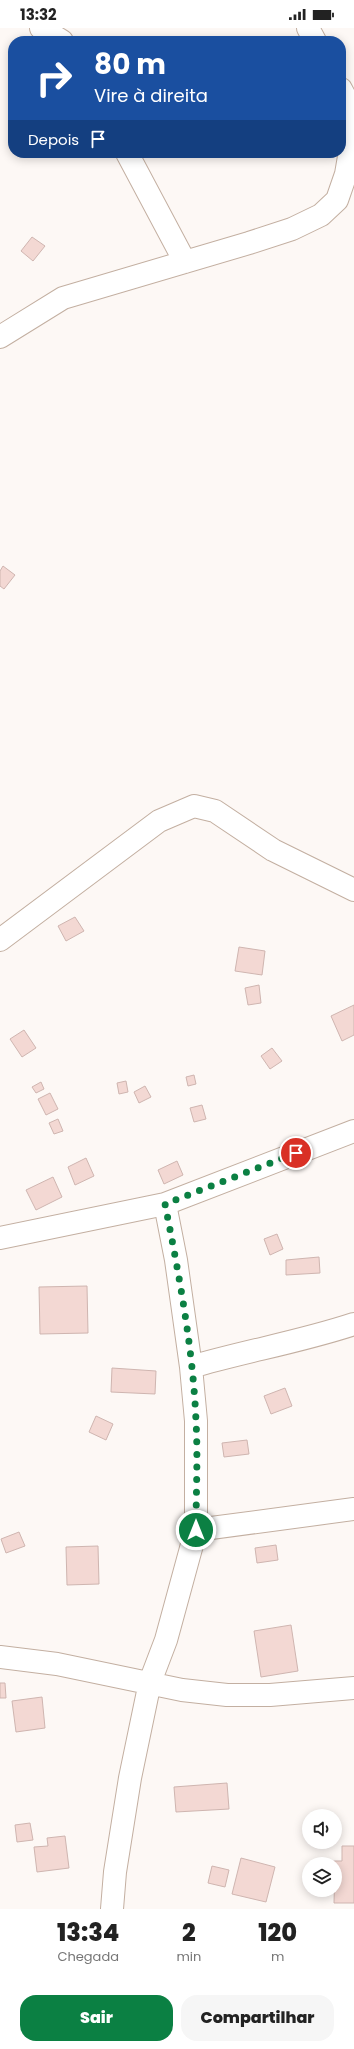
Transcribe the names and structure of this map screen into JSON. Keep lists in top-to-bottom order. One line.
{"page":{"status":"13:32","turn":["80 m","Vire à direita"],"then":"Depois","eta":["13:34","Chegada","2","min","120","m"],"buttons":["Sair","Compartilhar"]}}
